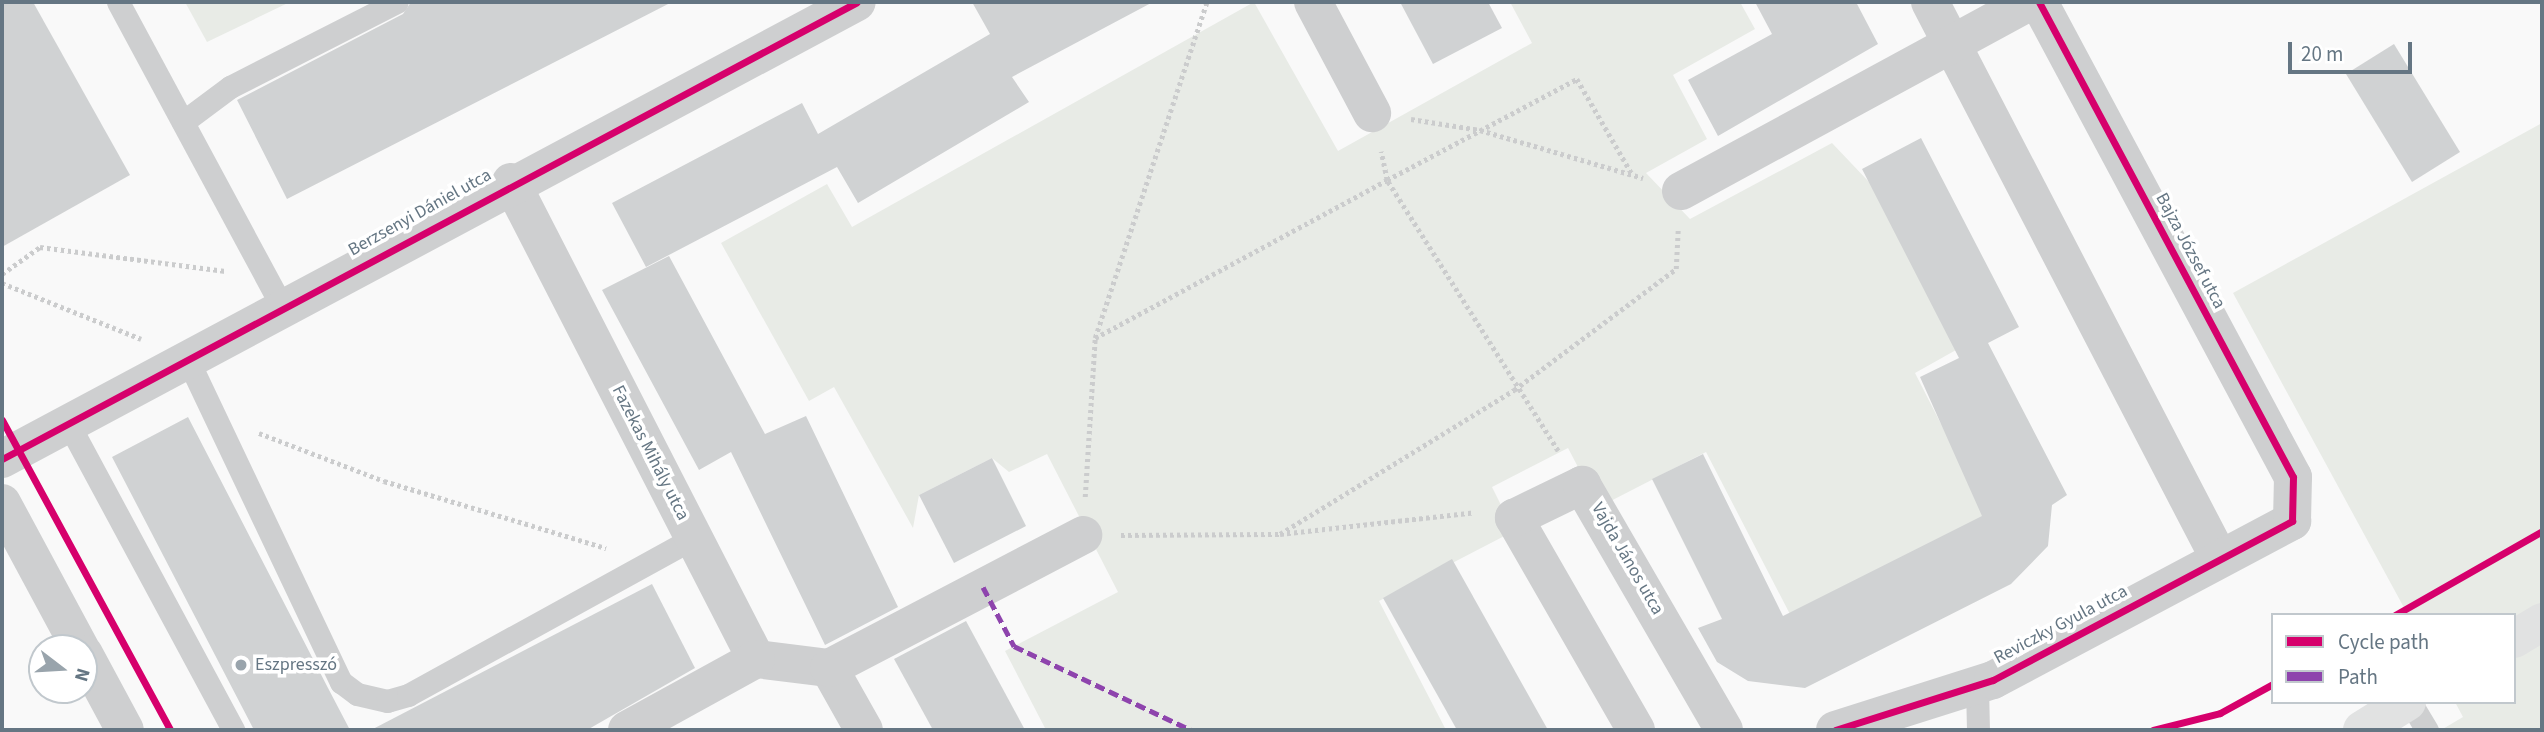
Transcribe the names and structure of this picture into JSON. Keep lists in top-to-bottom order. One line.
{"streets":{"street":["Berzsenyi Dániel utca","Bajza József utca","Fazekas Mihály utca","Vajda János utca","Reviczky Gyula utca"]},"crossings":[["Berzsenyi Dániel utca","Fazekas Mihály utca"],["Bajza József utca","Reviczky Gyula utca"]],"places":["Eszpresszó"],"legend":["Cycle path","Path"],"scale_bar":"20 m","north":"right"}
